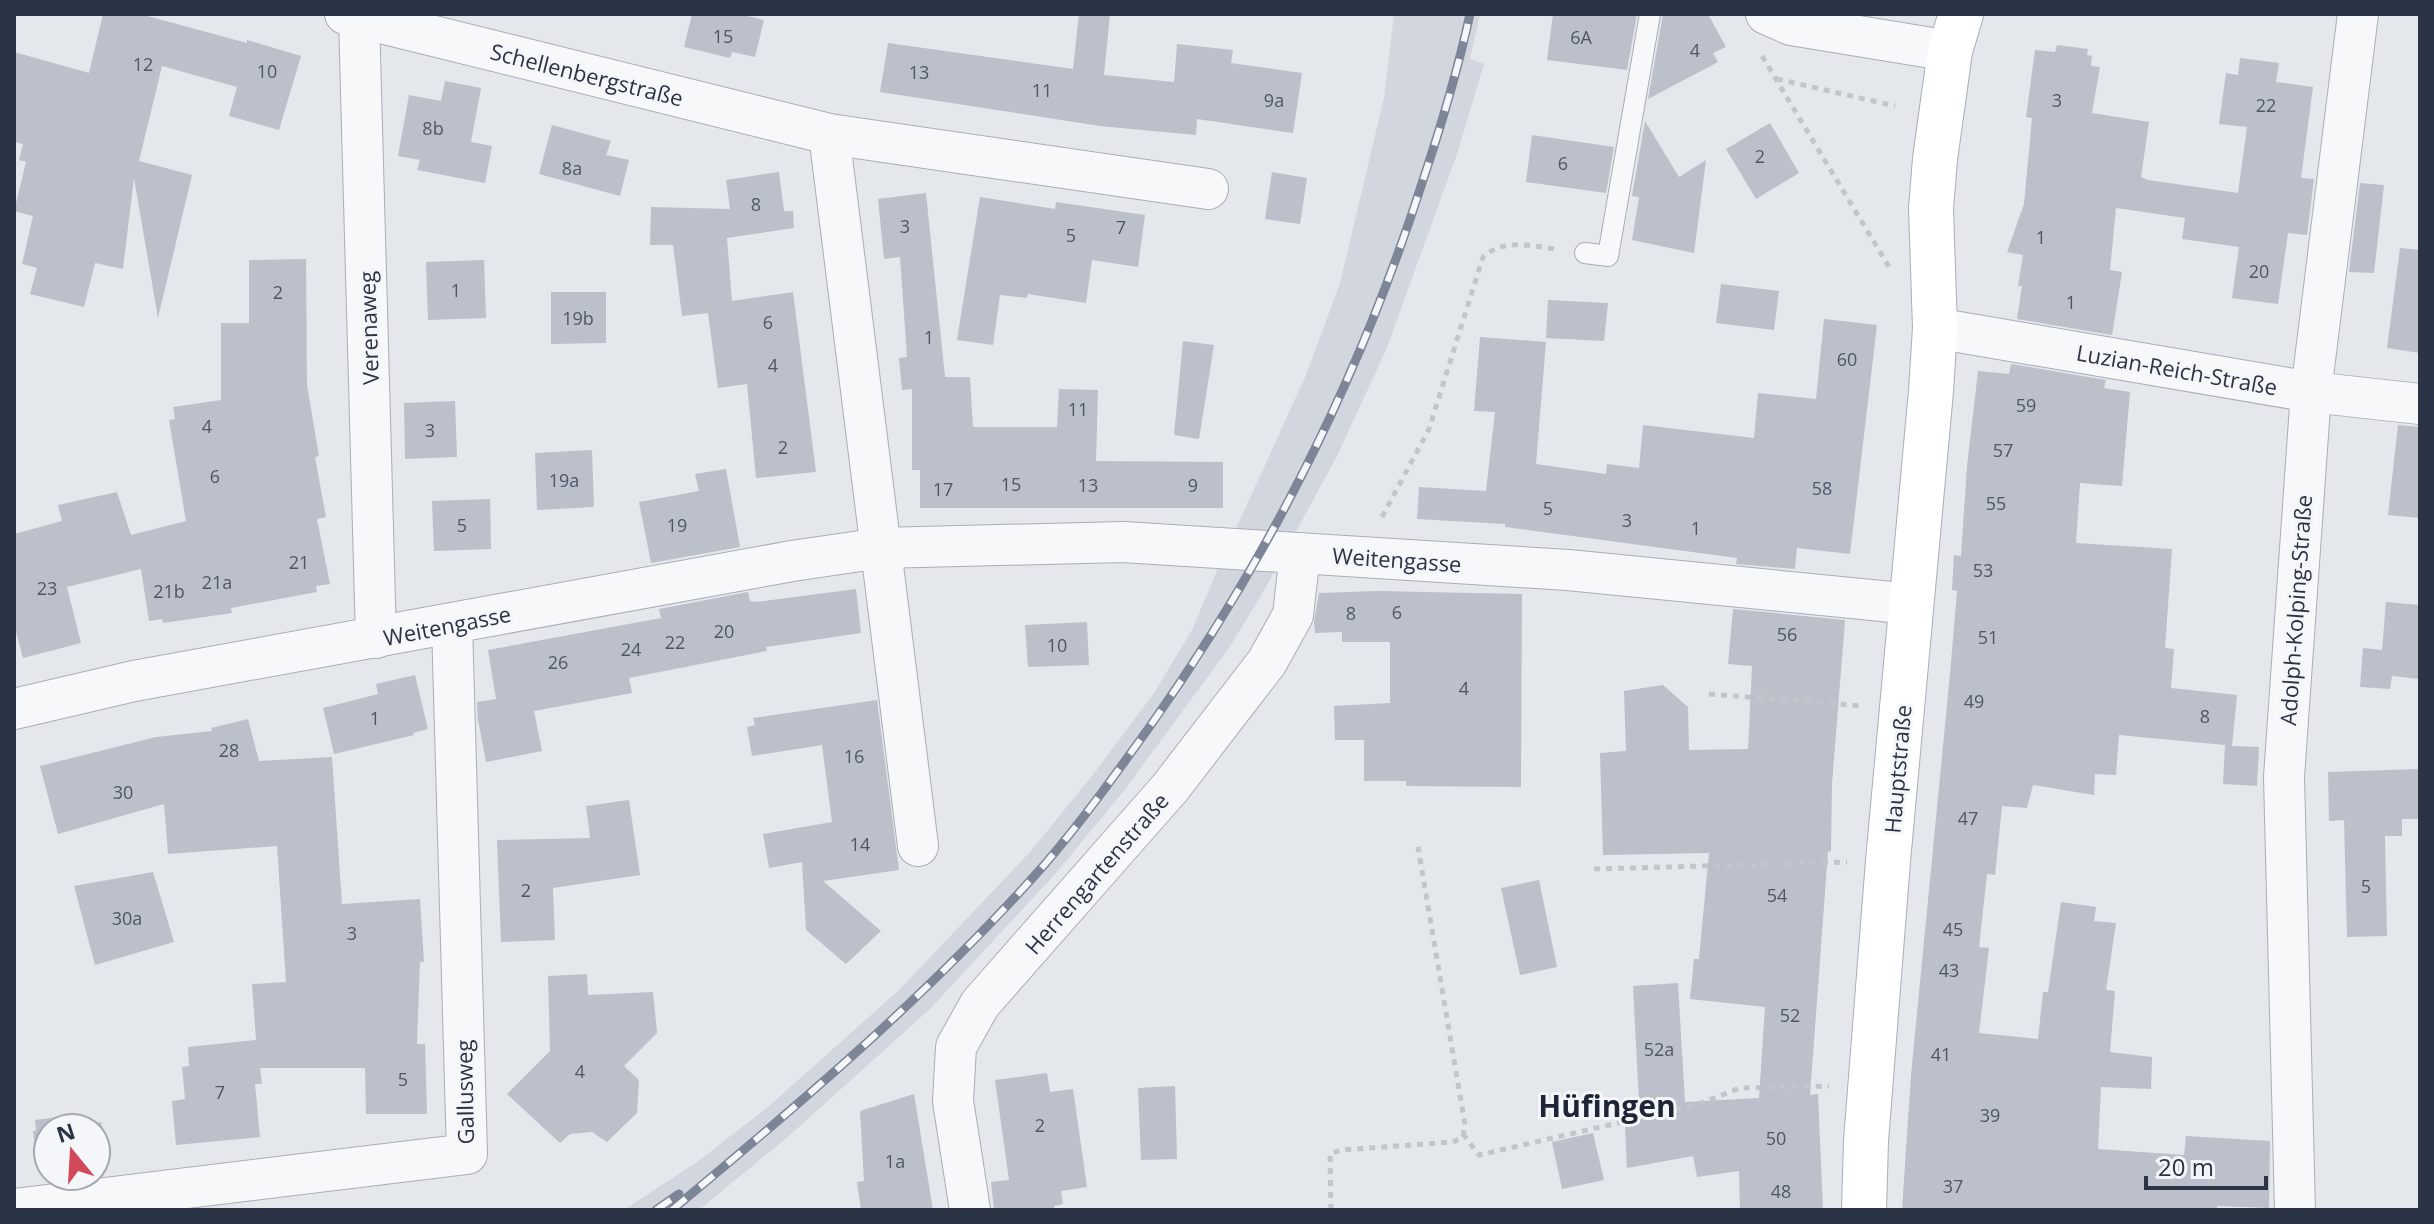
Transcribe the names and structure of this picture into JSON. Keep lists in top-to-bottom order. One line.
{"streets":{"main road":["Hauptstraße"],"street":["Schellenbergstraße","Verenaweg","Luzian-Reich-Straße","Weitengasse","Adolph-Kolping-Straße","Herrengartenstraße","Gallusweg"]},"crossings":[["Schellenbergstraße","Verenaweg"],["Verenaweg","Weitengasse"],["Luzian-Reich-Straße","Adolph-Kolping-Straße"],["Luzian-Reich-Straße","Hauptstraße"],["Weitengasse","Hauptstraße"],["Weitengasse","Herrengartenstraße"],["Weitengasse","Gallusweg"]],"districts":["Hüfingen"],"house_numbers":["15","6A","4","12","10","13","11","9a","3","22","8b","2","6","8a","8","3","7","5","1","20","1","2","1","19b","6","1","60","4","59","11","4","3","2","57","6","19a","15","13","9","58","17","55","5","3","5","19","1","21","53","21a","23","21b","6","8","20","56","51","22","10","24","26","4","49","8","1","28","16","30","47","14","5","2","54","30a","45","3","43","52","52a","41","4","5","7","39","2","50","1a","37","48"],"scale_bar":"20 m","north":"top"}
